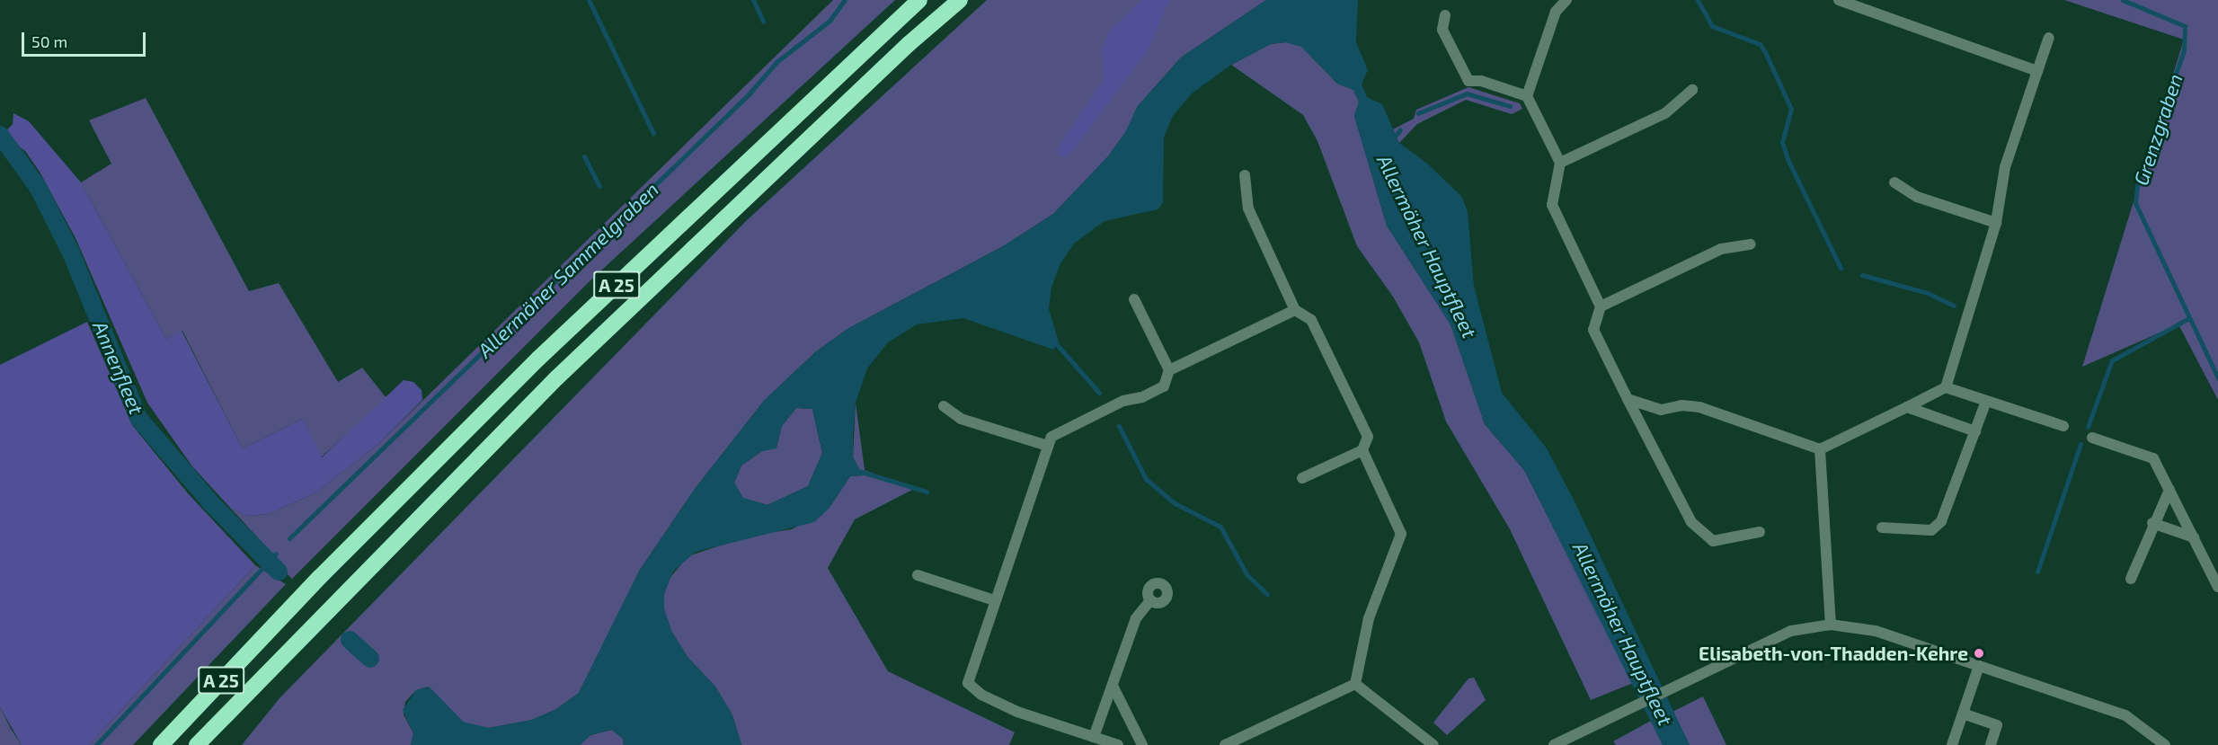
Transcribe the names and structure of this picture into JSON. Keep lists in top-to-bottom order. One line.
{"streets":{"highway":["A 25"]},"water":["Grenzgraben","Allermöher Hauptfleet","Allermöher Sammelgraben","Annenfleet"],"places":["Elisabeth-von-Thadden-Kehre"],"scale_bar":"50 m"}
